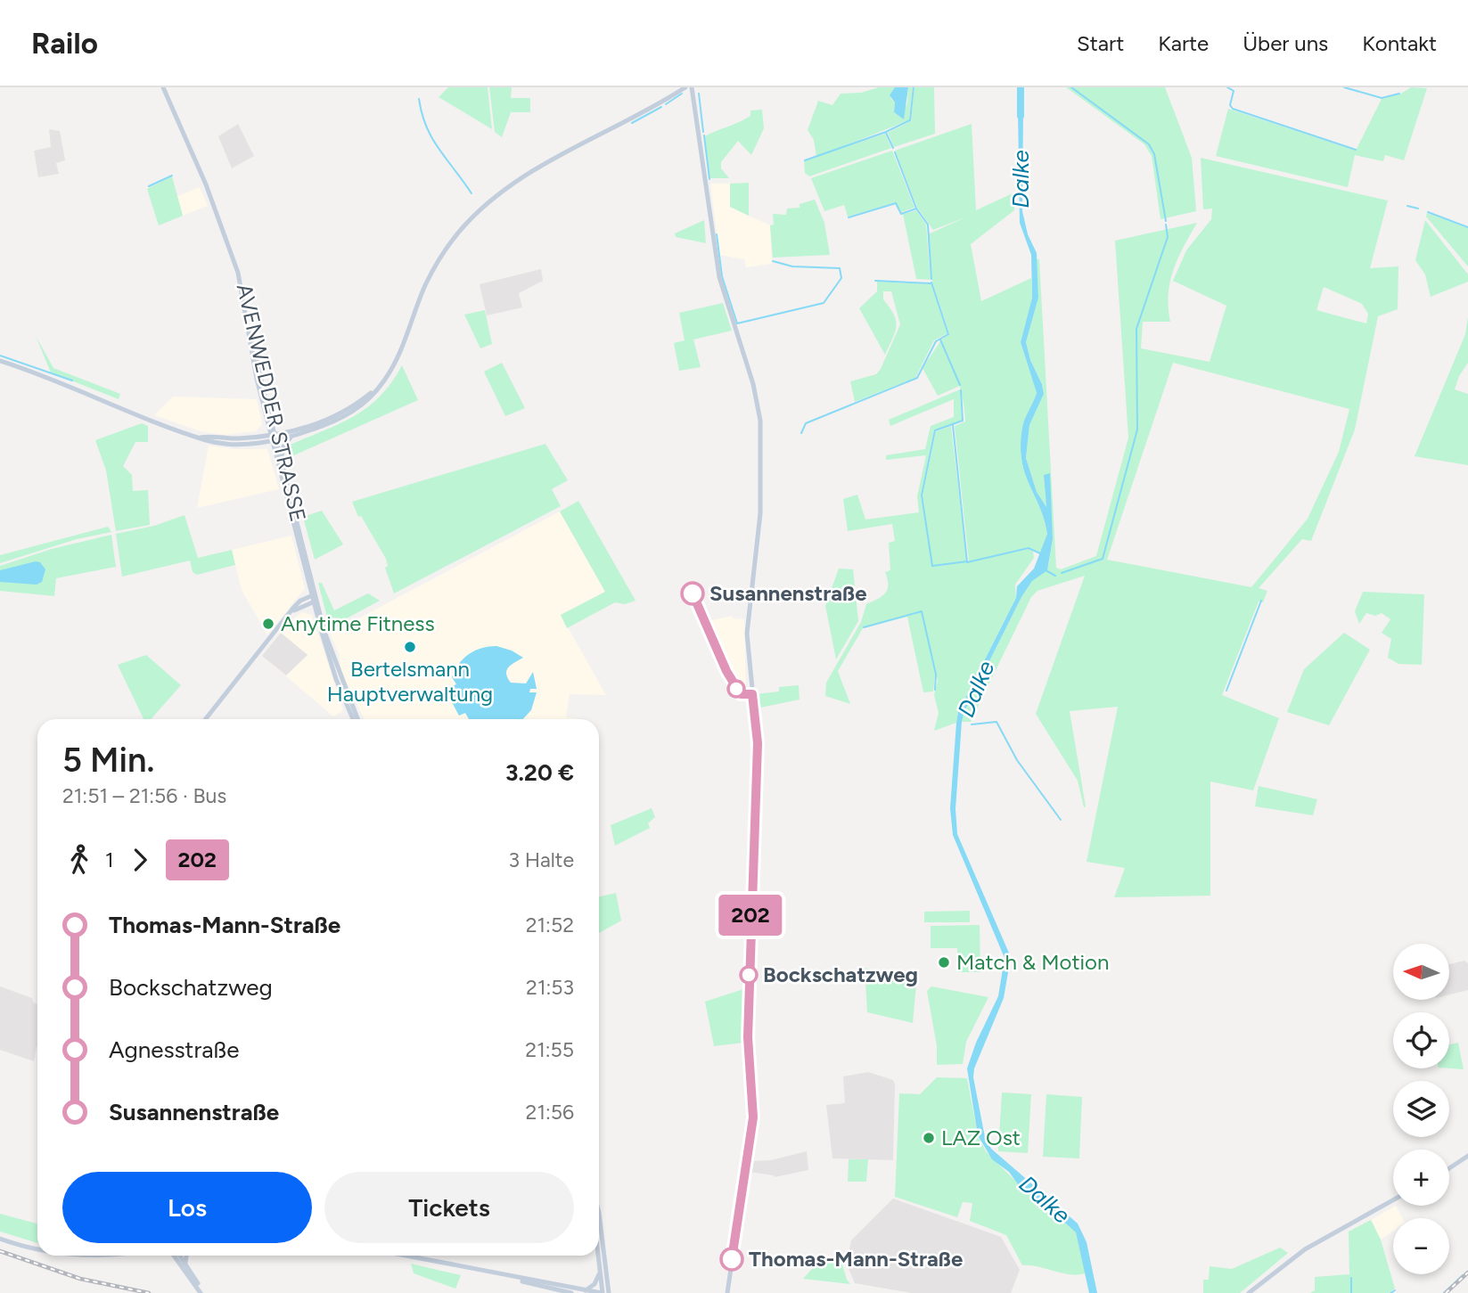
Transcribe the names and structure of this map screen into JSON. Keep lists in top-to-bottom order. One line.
{"streets":{"main road":["AVENWEDDER STRASSE"]},"water":["Dalke"],"places":["Susannenstraße","Anytime Fitness","Bertelsmann Hauptverwaltung","Match & Motion","Bockschatzweg","LAZ Ost","Thomas-Mann-Straße"],"lines":["bus line 202"],"north":"left","page":{"header":"Railo","nav":["Start","Karte","Über uns","Kontakt"],"on_map":"202","heading":["5 Min.","21:51 – 21:56 · Bus","3.20 €"],"legs":["1","202","3 Halte"],"list":[{"name":"Thomas-Mann-Straße","value":"21:52"},{"name":"Bockschatzweg","value":"21:53"},{"name":"Agnesstraße","value":"21:55"},{"name":"Susannenstraße","value":"21:56"}],"map_buttons":["+","−"],"buttons":["Los","Tickets"]}}
